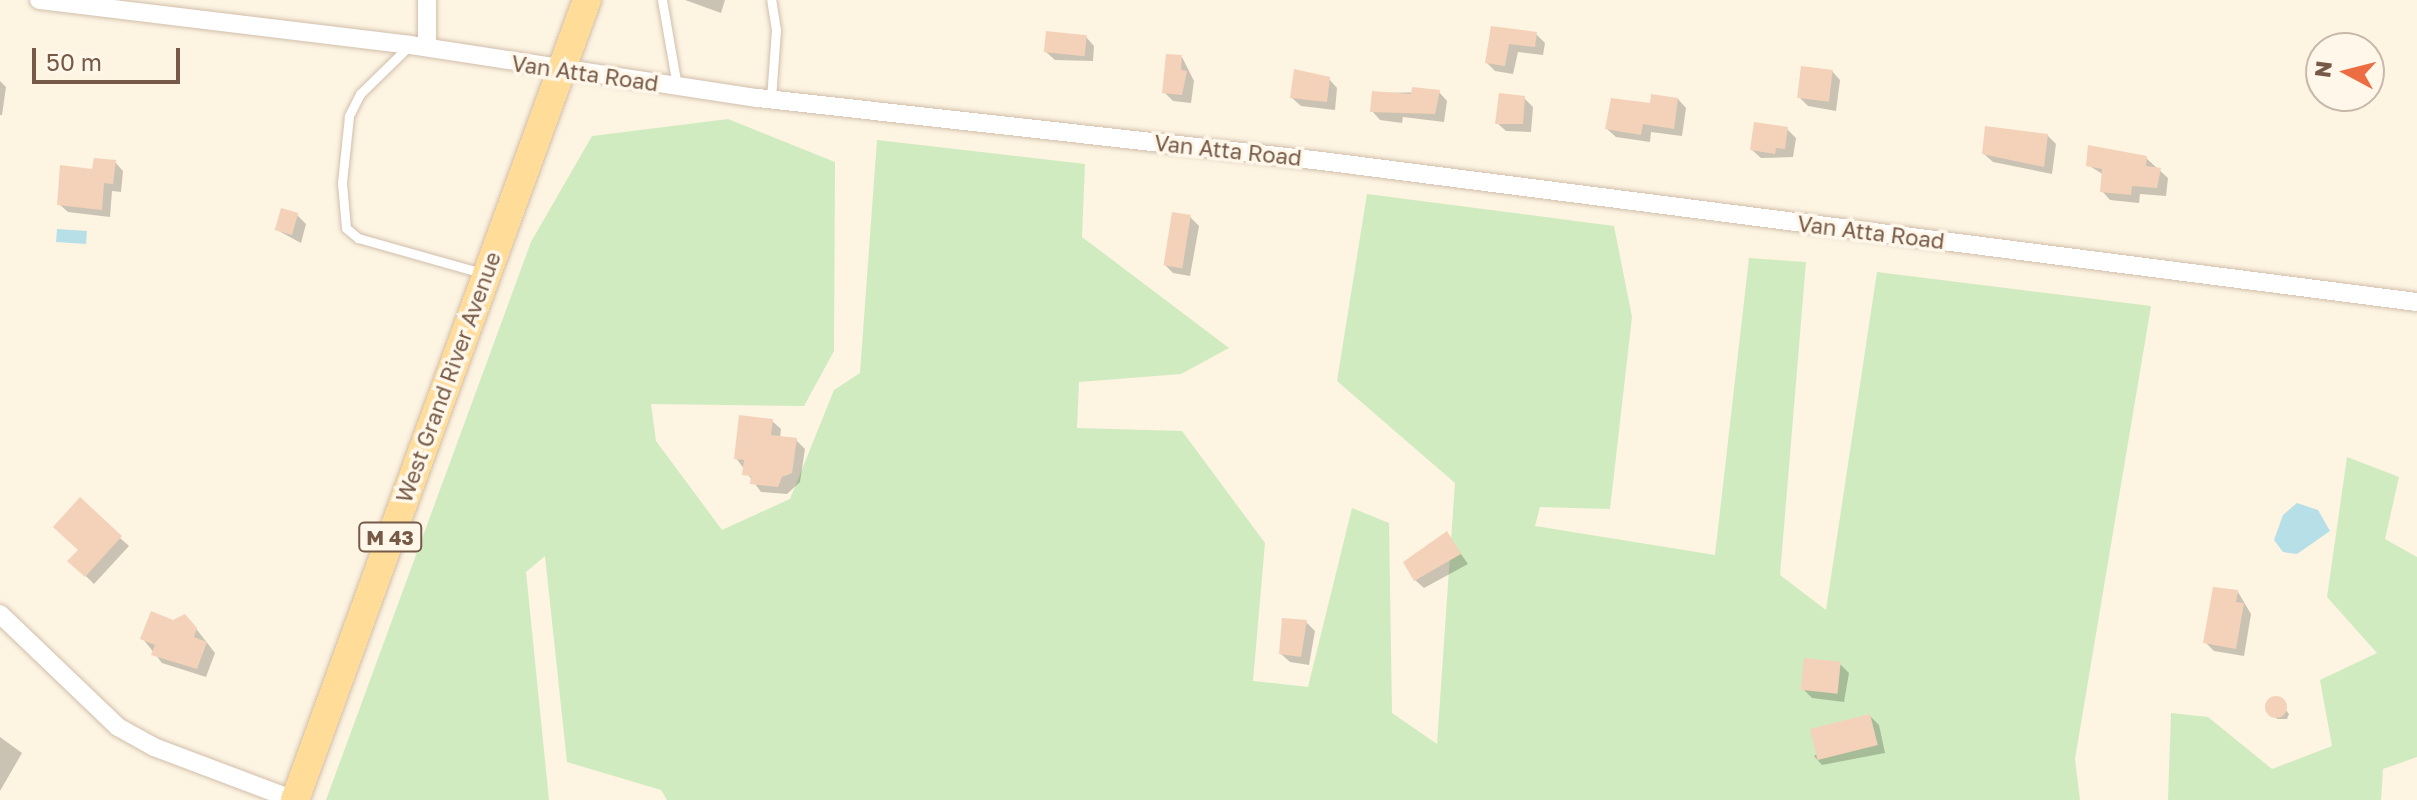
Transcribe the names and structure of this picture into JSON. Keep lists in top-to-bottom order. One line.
{"streets":{"main road":["West Grand River Avenue","M 43"],"street":["Van Atta Road"]},"crossings":[["Van Atta Road","West Grand River Avenue"]],"scale_bar":"50 m","north":"left"}
